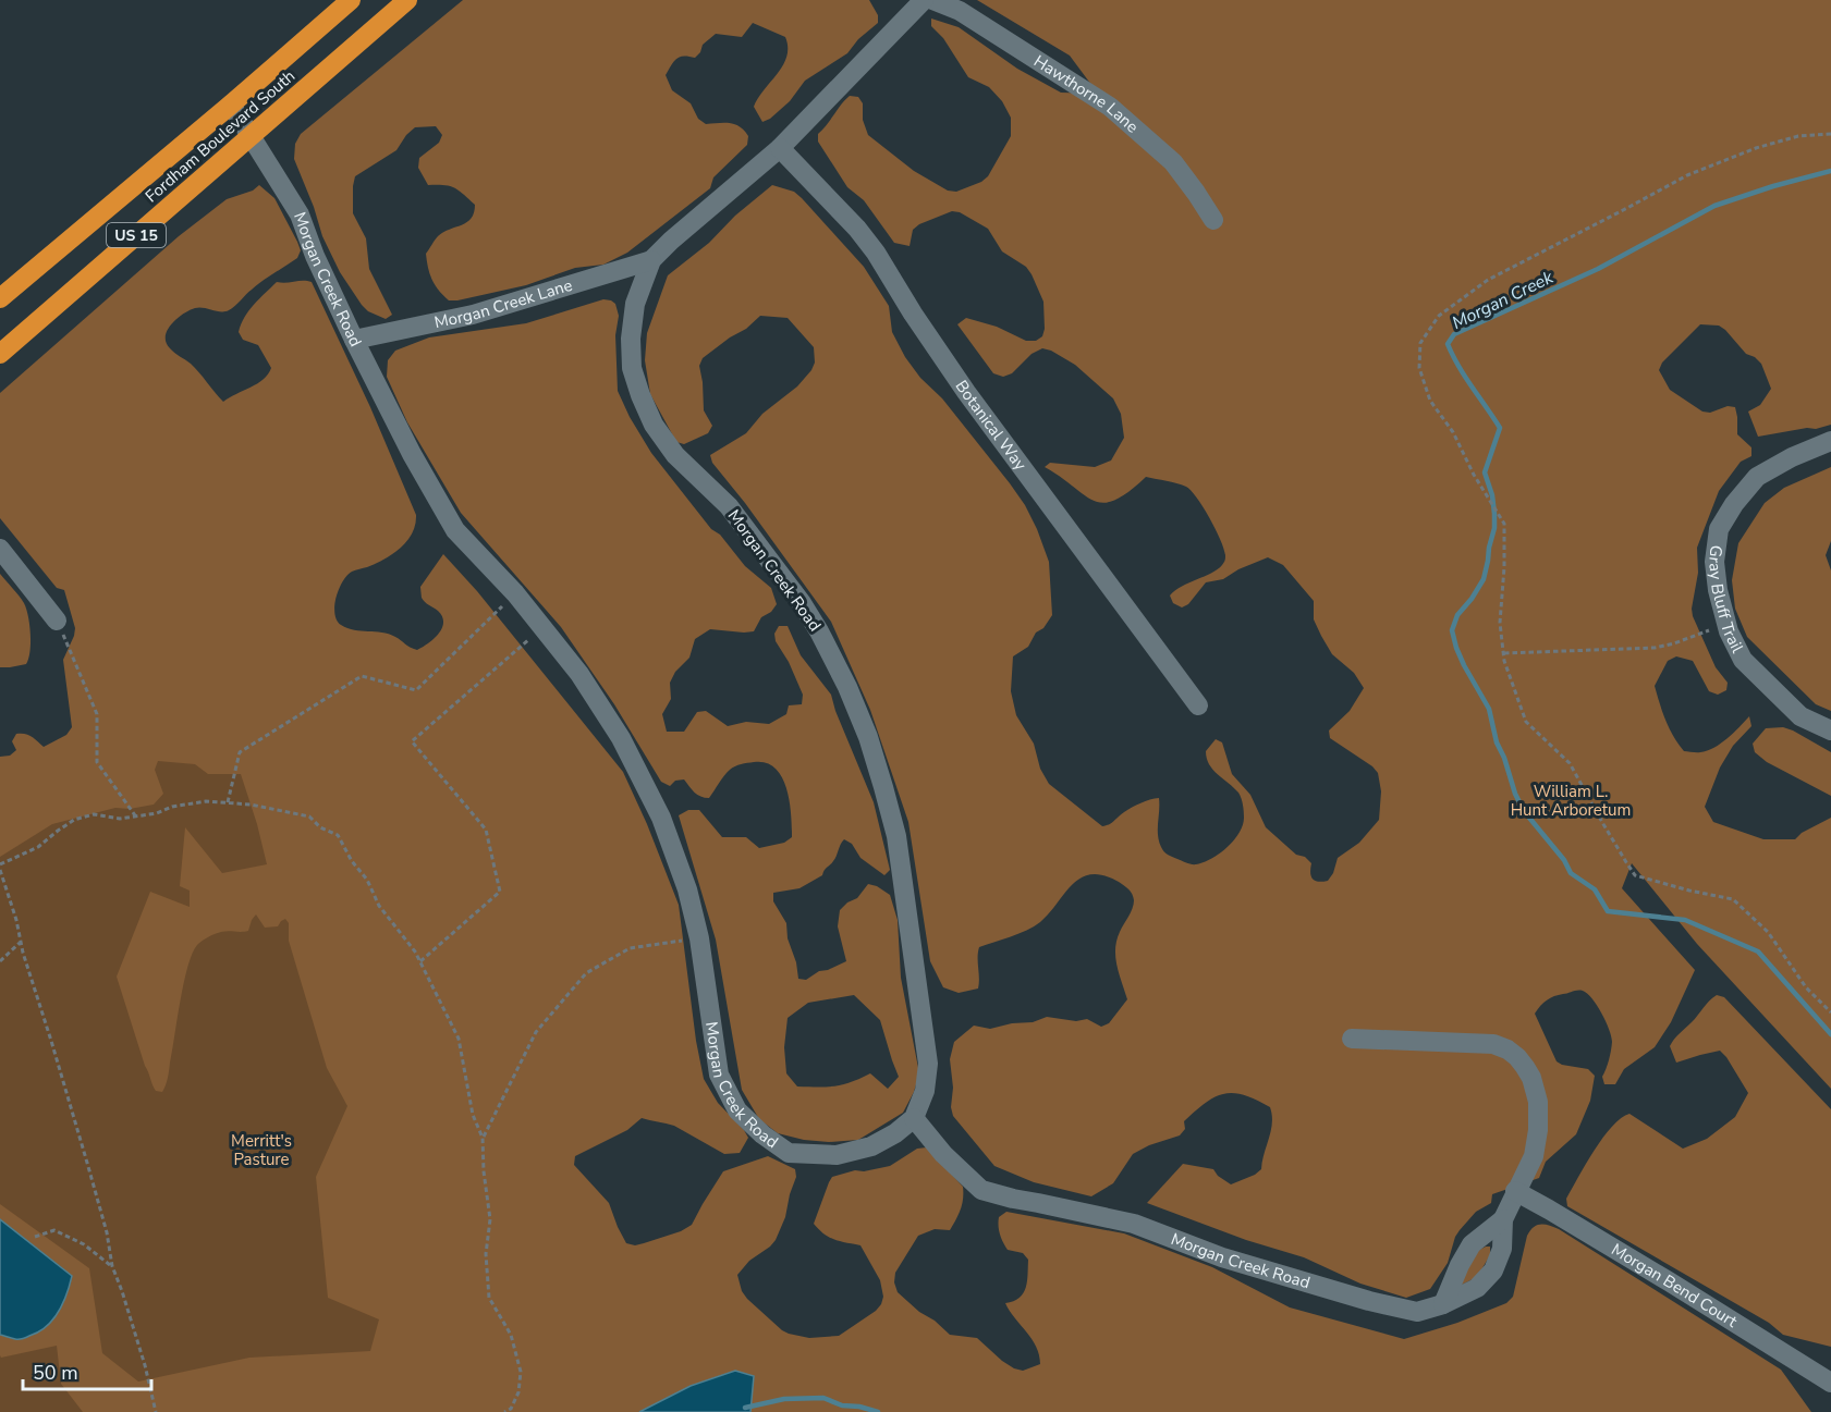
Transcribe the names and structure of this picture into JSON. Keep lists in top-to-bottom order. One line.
{"streets":{"highway":["Fordham Boulevard South","US 15"],"street":["Hawthorne Lane","Morgan Creek Road","Morgan Creek Lane","Botanical Way","Gray Bluff Trail","Morgan Bend Court"]},"crossings":[["Fordham Boulevard South","Morgan Creek Road"],["Morgan Creek Road","Morgan Creek Lane"],["Morgan Creek Road","Botanical Way"],["Morgan Creek Road","Morgan Bend Court"]],"water":["Morgan Creek"],"parks":["William L. Hunt Arboretum","Merritt's Pasture"],"scale_bar":"50 m"}
